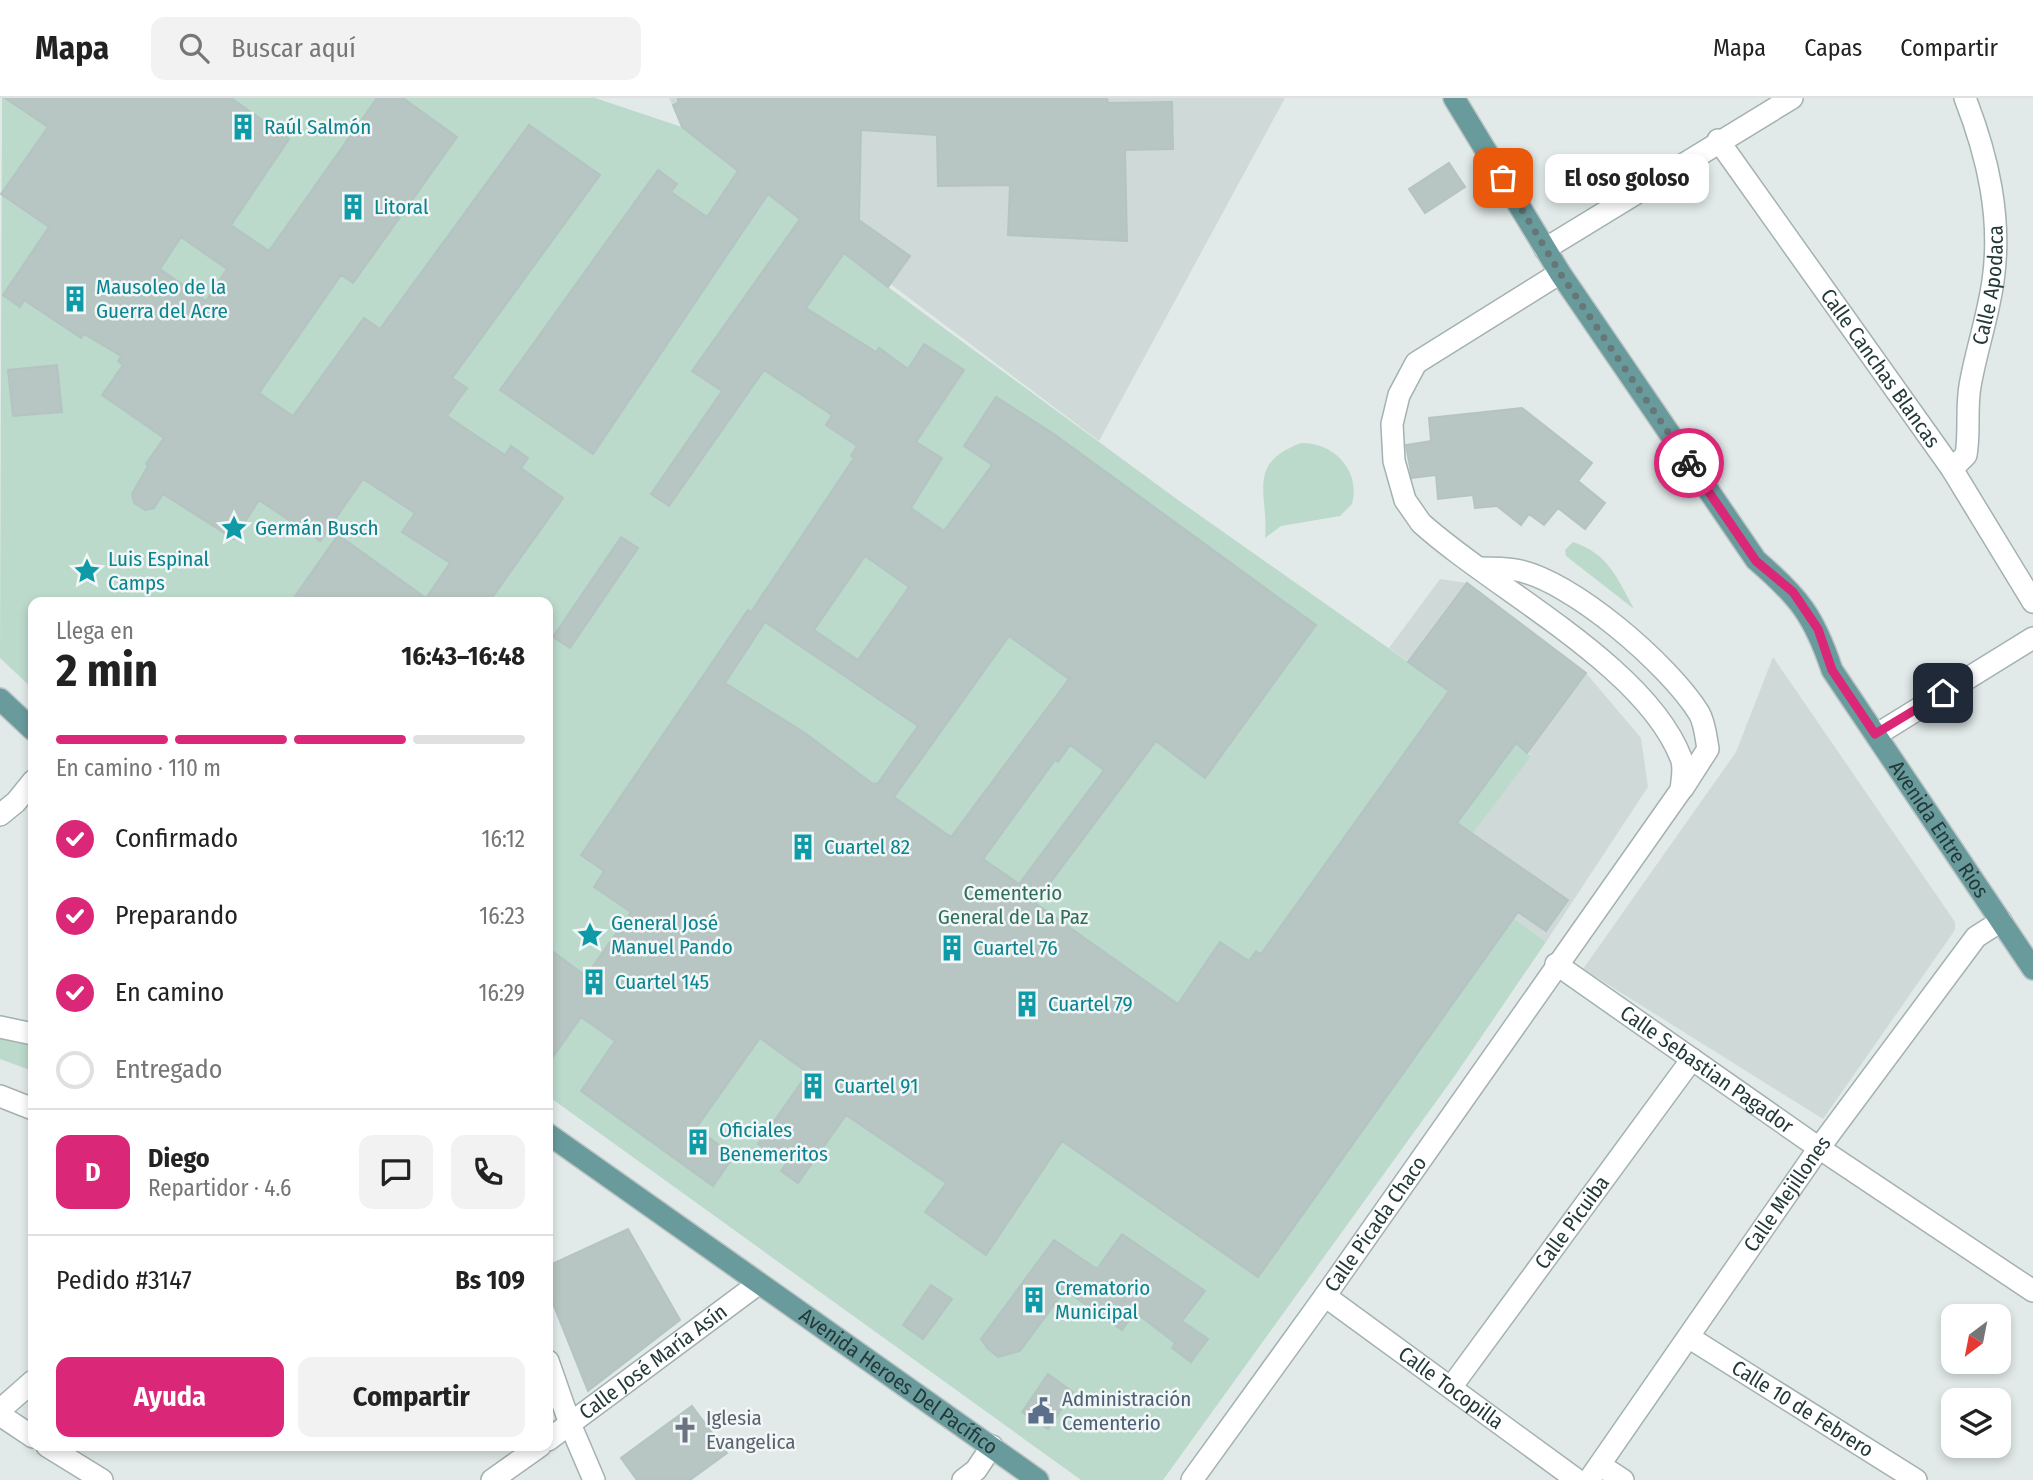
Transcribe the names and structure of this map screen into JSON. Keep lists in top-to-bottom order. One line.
{"streets":{"main road":["Avenida Entre Rios","Avenida Heroes Del Pacífico"],"street":["Calle Apodaca","Calle Canchas Blancas","Calle Sebastian Pagador","Calle Mejillones","Calle Picuiba","Calle Picada Chaco","Calle José María Asín","Calle Tocopilla","Calle 10 de Febrero"]},"crossings":[["Calle Apodaca","Calle Canchas Blancas"],["Avenida Entre Rios","Calle Mejillones"],["Calle Sebastian Pagador","Calle Mejillones"],["Calle Sebastian Pagador","Calle Picuiba"],["Calle Sebastian Pagador","Calle Picada Chaco"],["Calle Mejillones","Calle 10 de Febrero"],["Calle Picuiba","Calle Tocopilla"],["Calle Picada Chaco","Calle Tocopilla"],["Calle José María Asín","Avenida Heroes Del Pacífico"]],"parks":["Cementerio General de La Paz"],"places":{"building":["Raúl Salmón","Litoral","Mausoleo de la Guerra del Acre","Cuartel 82","Cuartel 76","Cuartel 145","Cuartel 79","Cuartel 91","Oficiales Benemeritos","Crematorio Municipal"],"other":["El oso goloso"],"place":["Germán Busch","Luis Espinal Camps","General José Manuel Pando"],"public building":["Administración Cementerio"],"church":["Iglesia Evangelica"]},"north":"bottom left","page":{"header":"Mapa","search":"Buscar aquí","nav":["Mapa","Capas","Compartir"],"bubble":"El oso goloso","heading":["2 min","Llega en","16:43–16:48"],"panel":["Diego","Repartidor · 4.6","Pedido #3147","Bs 109"],"bar":"En camino · 110 m","list":[["Confirmado","16:12"],["Preparando","16:23"],["En camino","16:29"],"Entregado"],"round":"D","buttons":["Ayuda","Compartir"]}}
